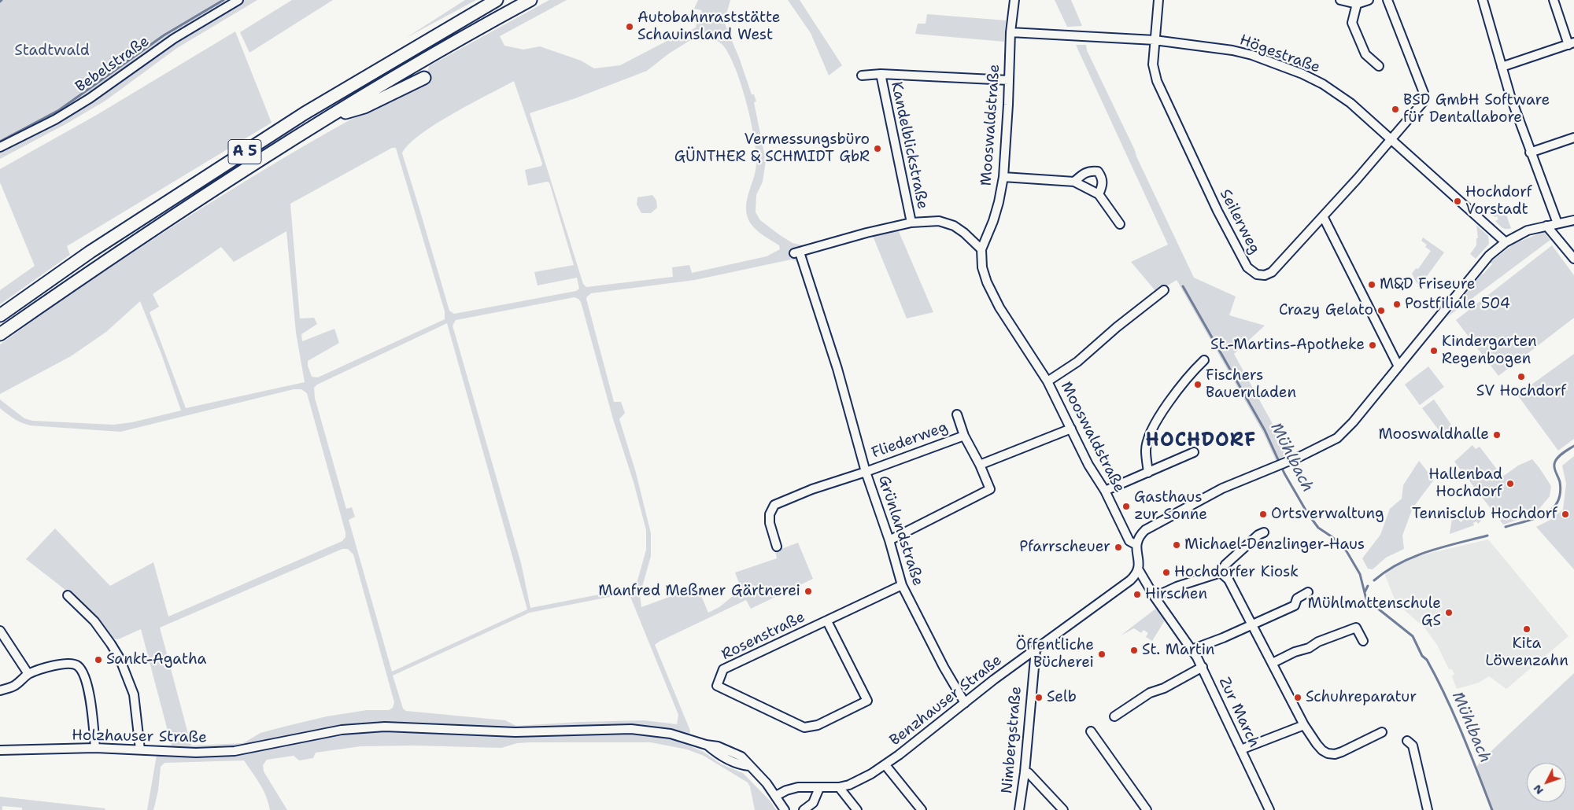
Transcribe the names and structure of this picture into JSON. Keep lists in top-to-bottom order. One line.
{"streets":{"highway":["A 5"],"street":["Högestraße","Bebelstraße","Mooswaldstraße","Kandelblickstraße","Seilerweg","Fliederweg","Grünlandstraße","Rosenstraße","Benzhauser Straße","Zur March","Holzhauser Straße","Nimbergstraße"]},"crossings":[["Högestraße","Mooswaldstraße"],["Högestraße","Seilerweg"],["Mooswaldstraße","Kandelblickstraße"],["Kandelblickstraße","Grünlandstraße"],["Fliederweg","Grünlandstraße"],["Grünlandstraße","Rosenstraße"],["Grünlandstraße","Benzhauser Straße"],["Benzhauser Straße","Zur March"],["Benzhauser Straße","Holzhauser Straße"],["Benzhauser Straße","Nimbergstraße"]],"districts":["HOCHDORF"],"water":["Mühlbach"],"parks":["Stadtwald"],"places":["Autobahnraststätte Schauinsland West","BSD GmbH Software für Dentallabore","Vermessungsbüro GÜNTHER & SCHMIDT GbR","Hochdorf Vorstadt","M&D Friseure","Postfiliale 504","Crazy Gelato","St.-Martins-Apotheke","Kindergarten Regenbogen","SV Hochdorf","Fischers Bauernladen","Mooswaldhalle","Hallenbad Hochdorf","Gasthaus zur Sonne","Ortsverwaltung","Tennisclub Hochdorf","Michael-Denzlinger-Haus","Pfarrscheuer","Hochdorfer Kiosk","Manfred Meßmer Gärtnerei","Hirschen","Mühlmattenschule GS","Kita Löwenzahn","St. Martin","Öffentliche Bücherei","Sankt-Agatha","Selb","Schuhreparatur"],"north":"bottom left"}
